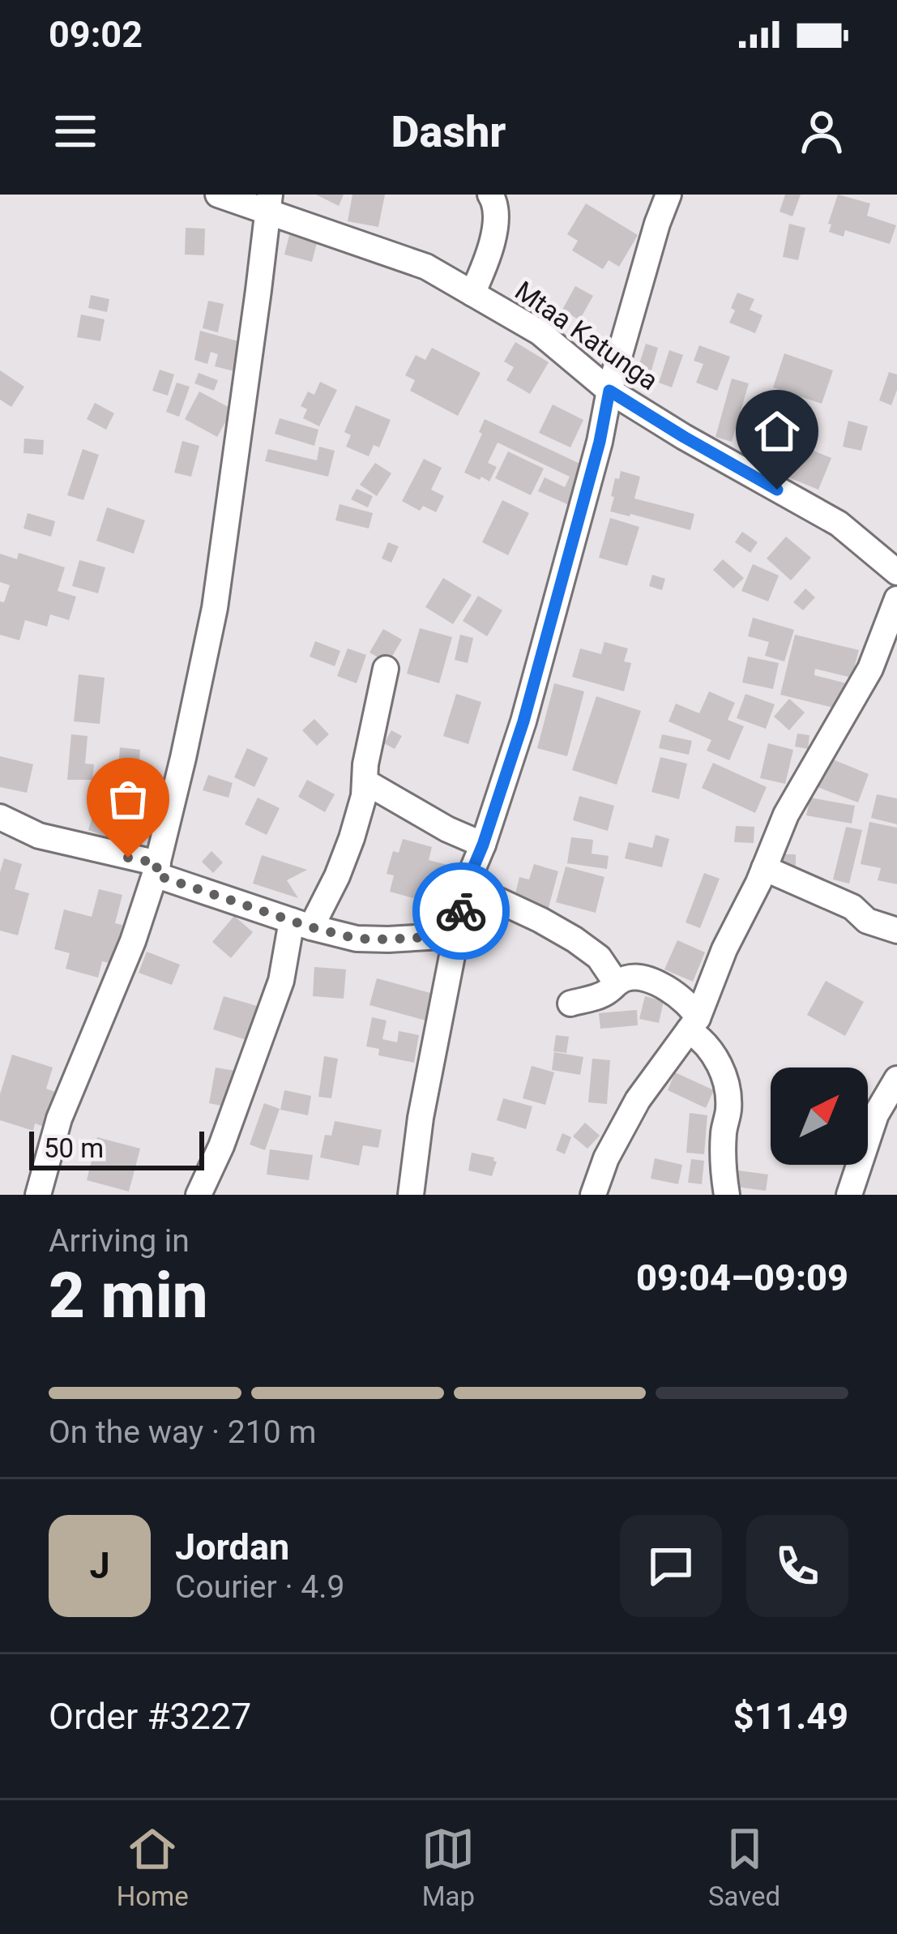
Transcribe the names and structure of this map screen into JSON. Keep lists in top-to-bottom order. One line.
{"streets":{"street":["Mtaa Katunga"]},"scale_bar":"50 m","north":"top right","page":{"status":"09:02","header":"Dashr","scale":"50 m","heading":["2 min","Arriving in","09:04–09:09"],"panel":["Jordan","Courier · 4.9","Order #3227","$11.49"],"bar":"On the way · 210 m","round":"J","tabs":["Home","Map","Saved"]}}
